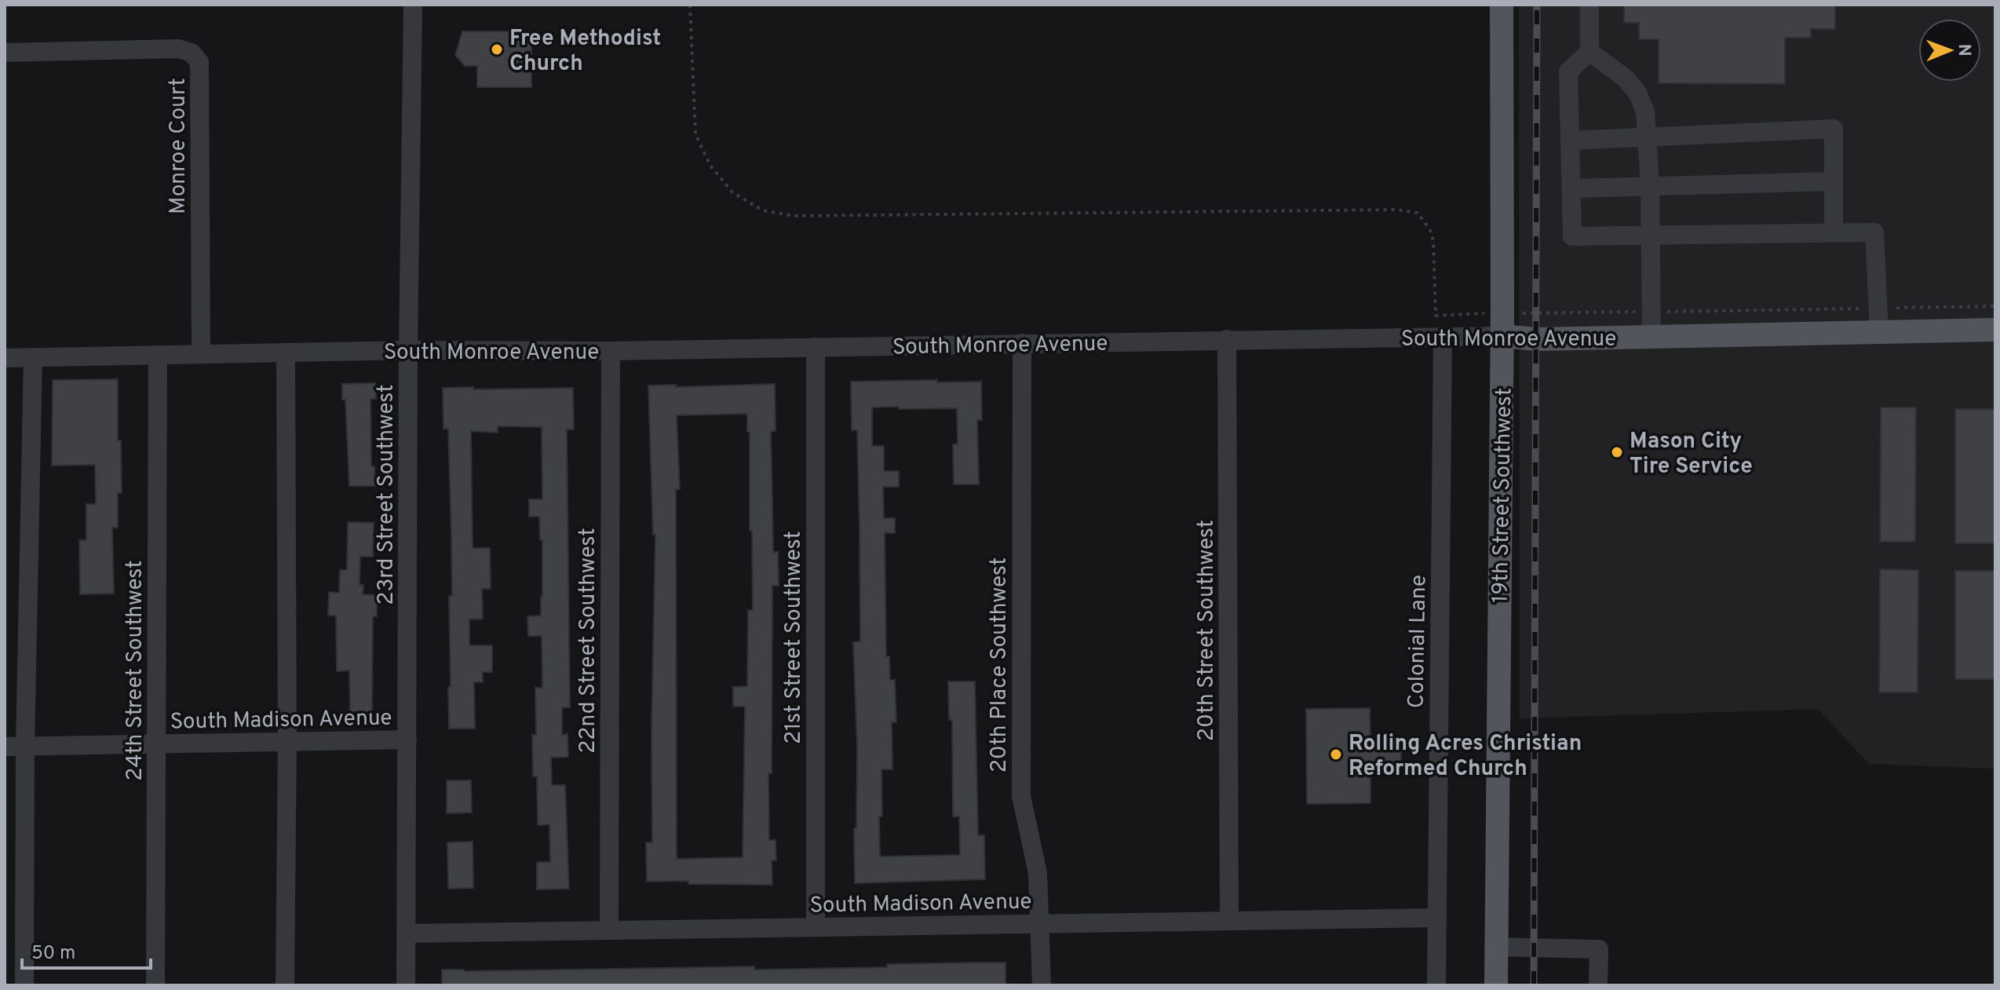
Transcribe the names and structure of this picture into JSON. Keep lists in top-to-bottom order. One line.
{"streets":{"main road":["South Monroe Avenue","19th Street Southwest"],"street":["Monroe Court","23rd Street Southwest","20th Street Southwest","21st Street Southwest","22nd Street Southwest","Colonial Lane","20th Place Southwest","24th Street Southwest","South Madison Avenue"]},"crossings":[["Monroe Court","South Monroe Avenue"],["South Monroe Avenue","23rd Street Southwest"],["South Monroe Avenue","19th Street Southwest"],["South Monroe Avenue","20th Street Southwest"],["South Monroe Avenue","21st Street Southwest"],["South Monroe Avenue","22nd Street Southwest"],["South Monroe Avenue","Colonial Lane"],["South Monroe Avenue","20th Place Southwest"],["South Monroe Avenue","24th Street Southwest"],["23rd Street Southwest","South Madison Avenue"],["20th Street Southwest","South Madison Avenue"],["21st Street Southwest","South Madison Avenue"],["22nd Street Southwest","South Madison Avenue"],["Colonial Lane","South Madison Avenue"],["20th Place Southwest","South Madison Avenue"],["24th Street Southwest","South Madison Avenue"]],"places":["Free Methodist Church","Mason City Tire Service","Rolling Acres Christian Reformed Church"],"scale_bar":"50 m","north":"right"}
